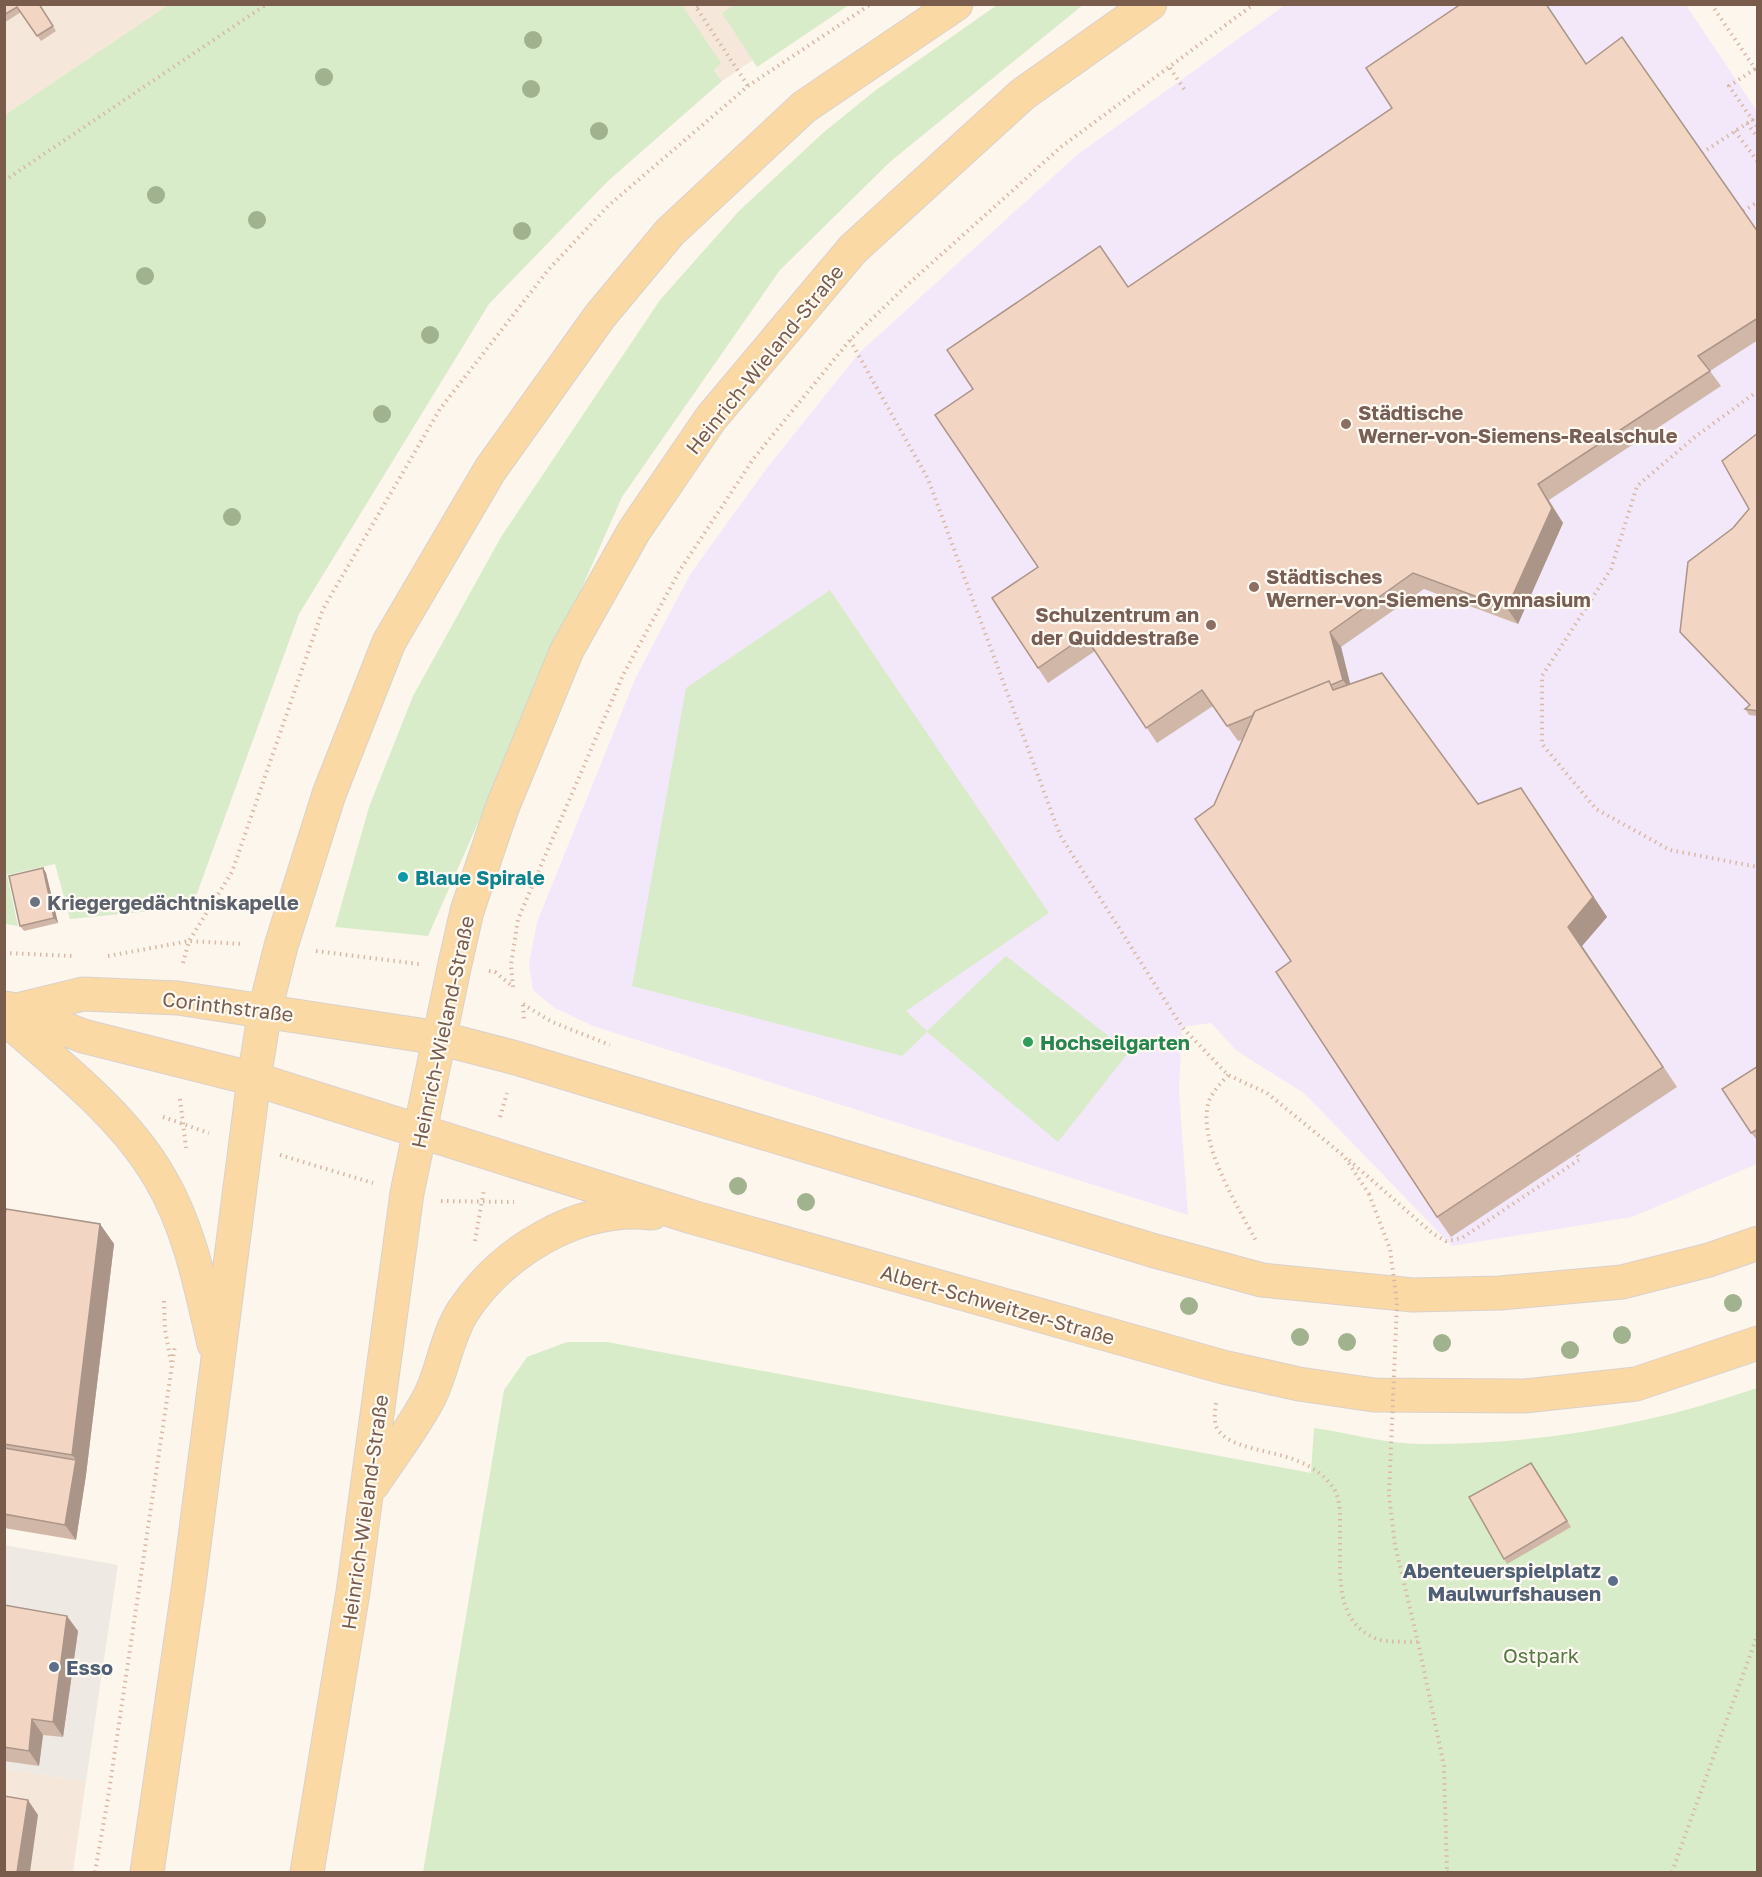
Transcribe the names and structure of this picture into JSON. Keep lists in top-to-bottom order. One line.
{"streets":{"main road":["Heinrich-Wieland-Straße","Corinthstraße","Albert-Schweitzer-Straße"]},"crossings":[["Heinrich-Wieland-Straße","Corinthstraße"],["Heinrich-Wieland-Straße","Albert-Schweitzer-Straße"]],"parks":["Ostpark"],"places":["Städtische Werner-von-Siemens-Realschule","Städtisches Werner-von-Siemens-Gymnasium","Schulzentrum an der Quiddestraße","Blaue Spirale","Kriegergedächtniskapelle","Hochseilgarten","Abenteuerspielplatz Maulwurfshausen","Esso"]}
